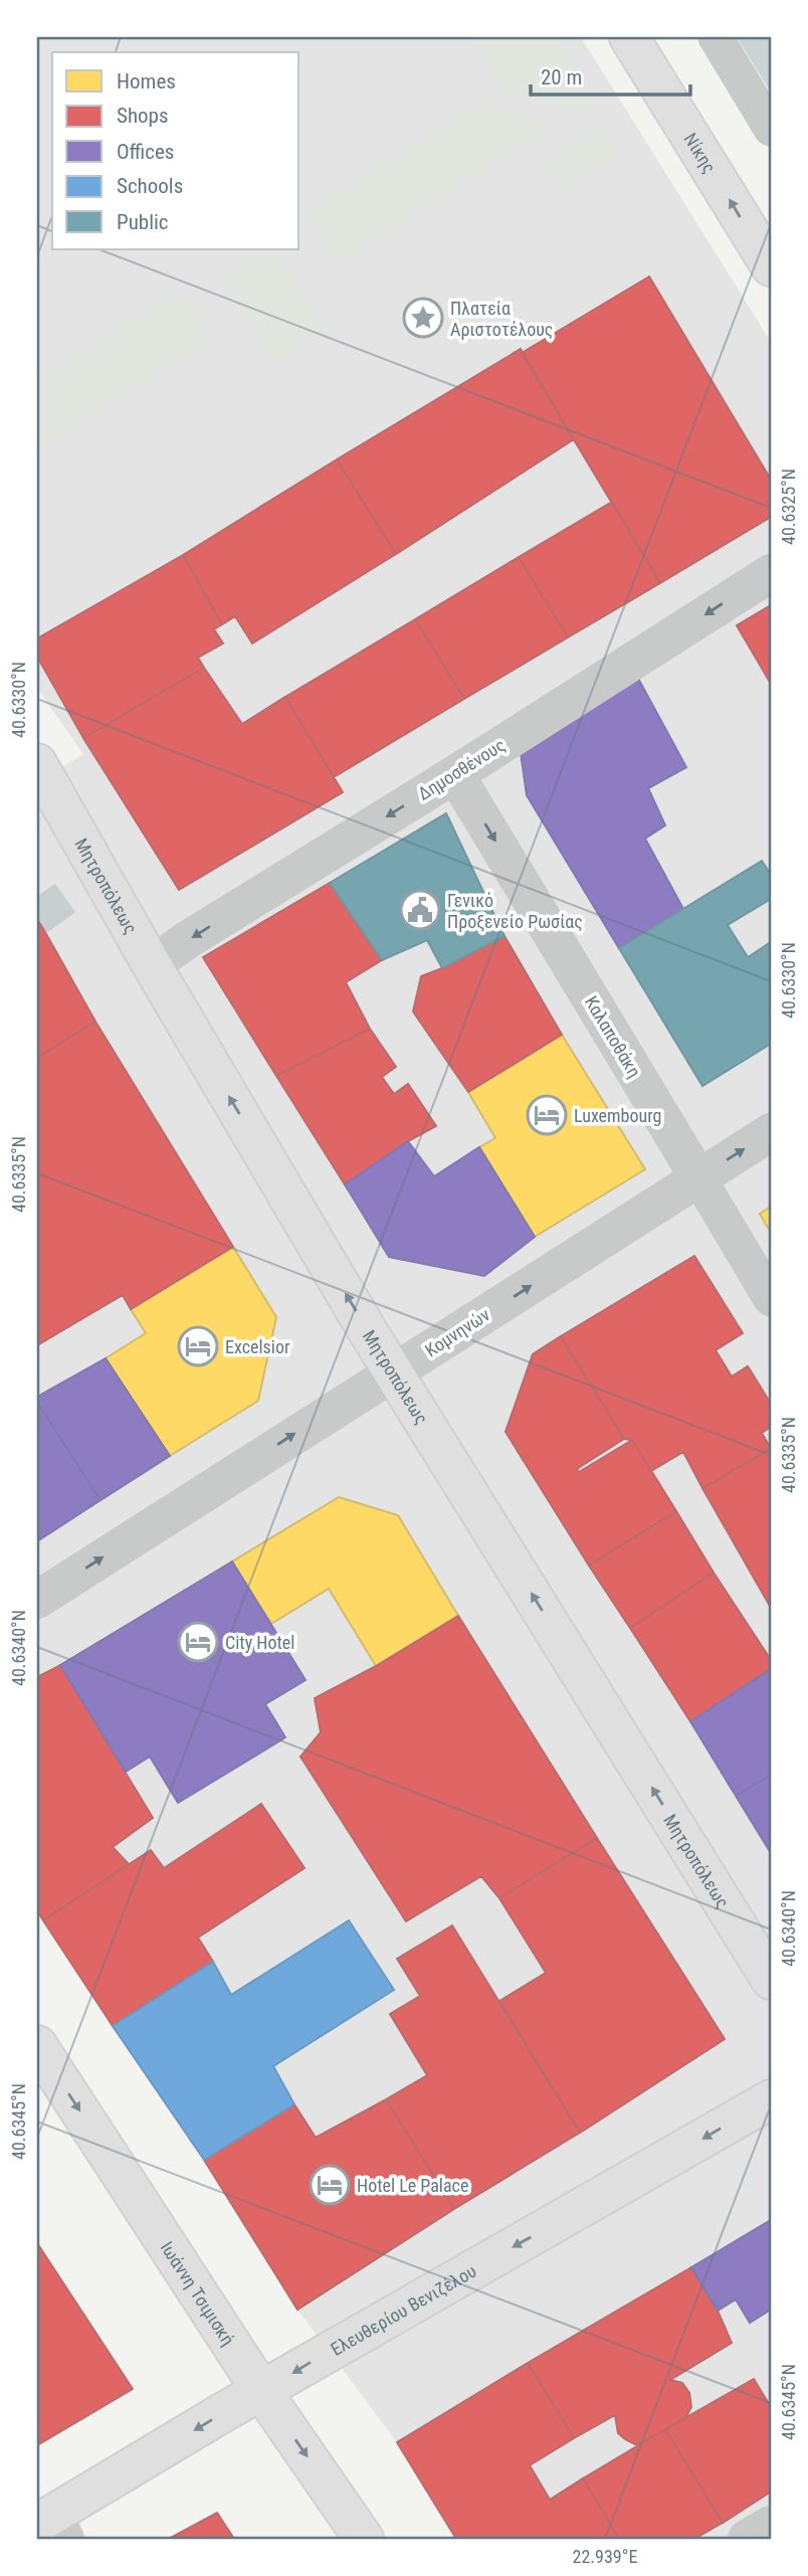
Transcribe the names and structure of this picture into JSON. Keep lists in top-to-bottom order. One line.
{"streets":{"main road":["Νίκης","Μητροπόλεως","Ιωάννη Τσιμισκή","Ελευθερίου Βενιζέλου"],"street":["Δημοσθένους","Καλαποθάκη","Κομνηνών"]},"crossings":[["Δημοσθένους","Μητροπόλεως"],["Δημοσθένους","Καλαποθάκη"],["Μητροπόλεως","Κομνηνών"],["Καλαποθάκη","Κομνηνών"],["Ιωάννη Τσιμισκή","Ελευθερίου Βενιζέλου"]],"one_way":["Νίκης","Δημοσθένους","Μητροπόλεως","Καλαποθάκη","Κομνηνών","Ιωάννη Τσιμισκή","Ελευθερίου Βενιζέλου"],"places":{"place":["Πλατεία Αριστοτέλους"],"public building":["Γενικό Προξενείο Ρωσίας"],"hotel":["Luxembourg","Excelsior","City Hotel","Hotel Le Palace"]},"legend":["Homes","Shops","Offices","Schools","Public"],"scale_bar":"20 m","coordinates":["40.6325°N","40.6330°N","40.6335°N","40.6340°N","40.6345°N","22.939°E"]}
